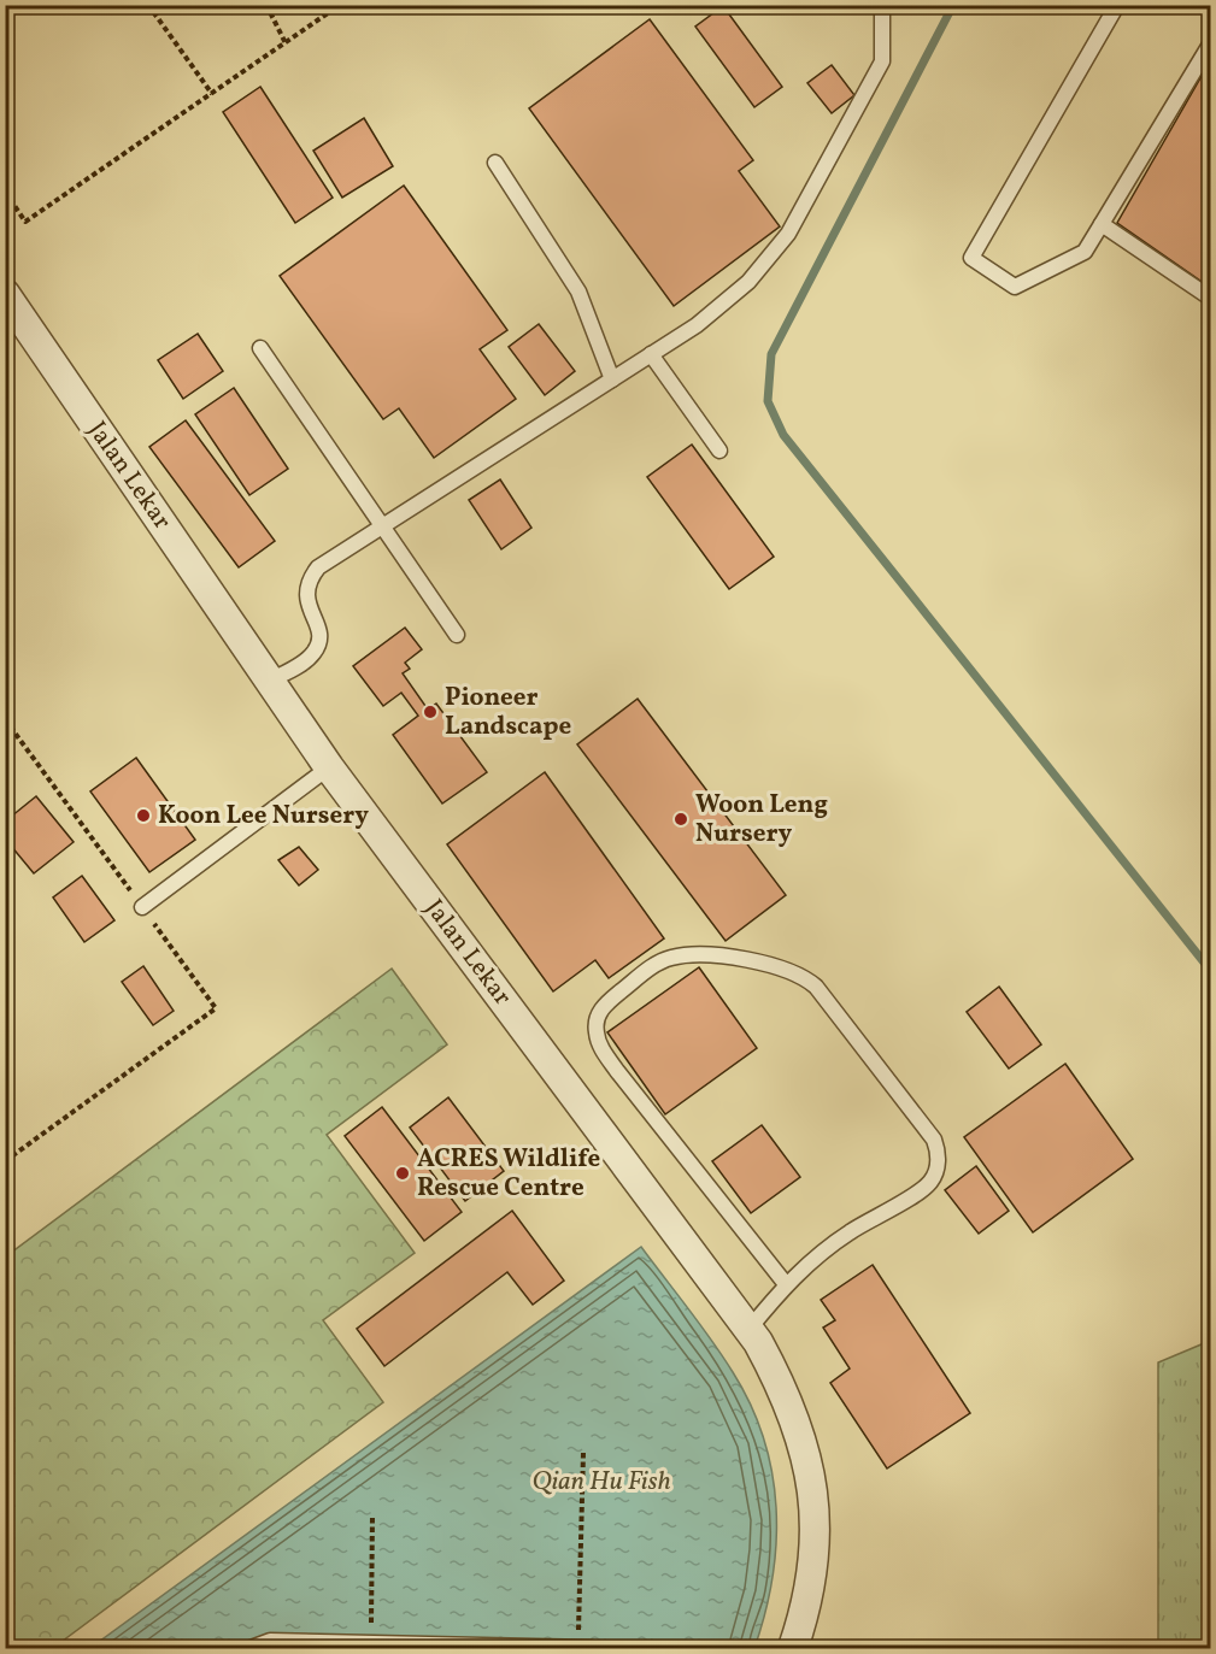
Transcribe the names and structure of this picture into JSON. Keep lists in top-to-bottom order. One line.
{"streets":{"street":["Jalan Lekar"]},"water":["Qian Hu Fish"],"places":["Pioneer Landscape","Koon Lee Nursery","Woon Leng Nursery","ACRES Wildlife Rescue Centre"]}
